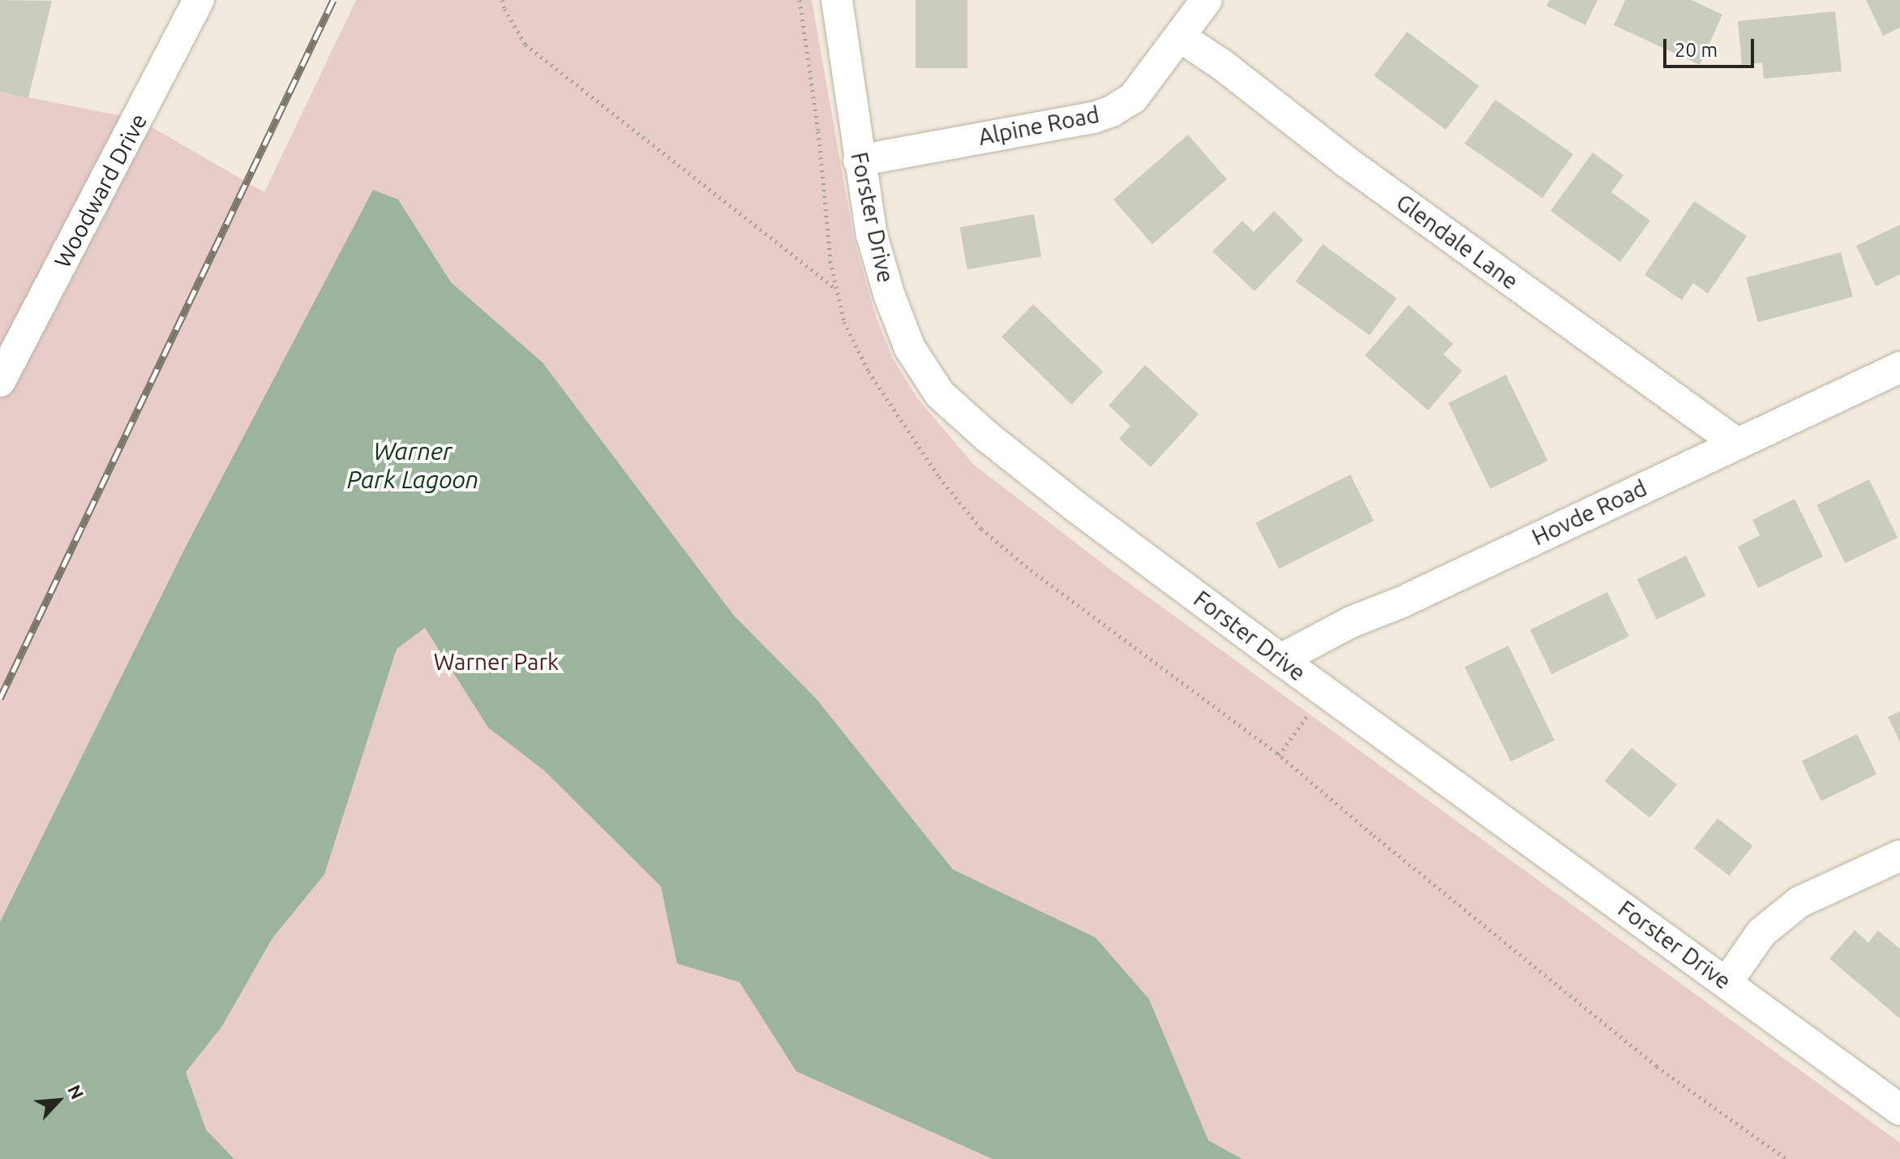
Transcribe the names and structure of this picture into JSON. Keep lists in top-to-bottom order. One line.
{"streets":{"street":["Alpine Road","Woodward Drive","Forster Drive","Glendale Lane","Hovde Road"]},"crossings":[["Alpine Road","Forster Drive"],["Alpine Road","Glendale Lane"],["Forster Drive","Hovde Road"],["Glendale Lane","Hovde Road"]],"water":["Warner Park Lagoon"],"parks":["Warner Park"],"scale_bar":"20 m","north":"top right"}
